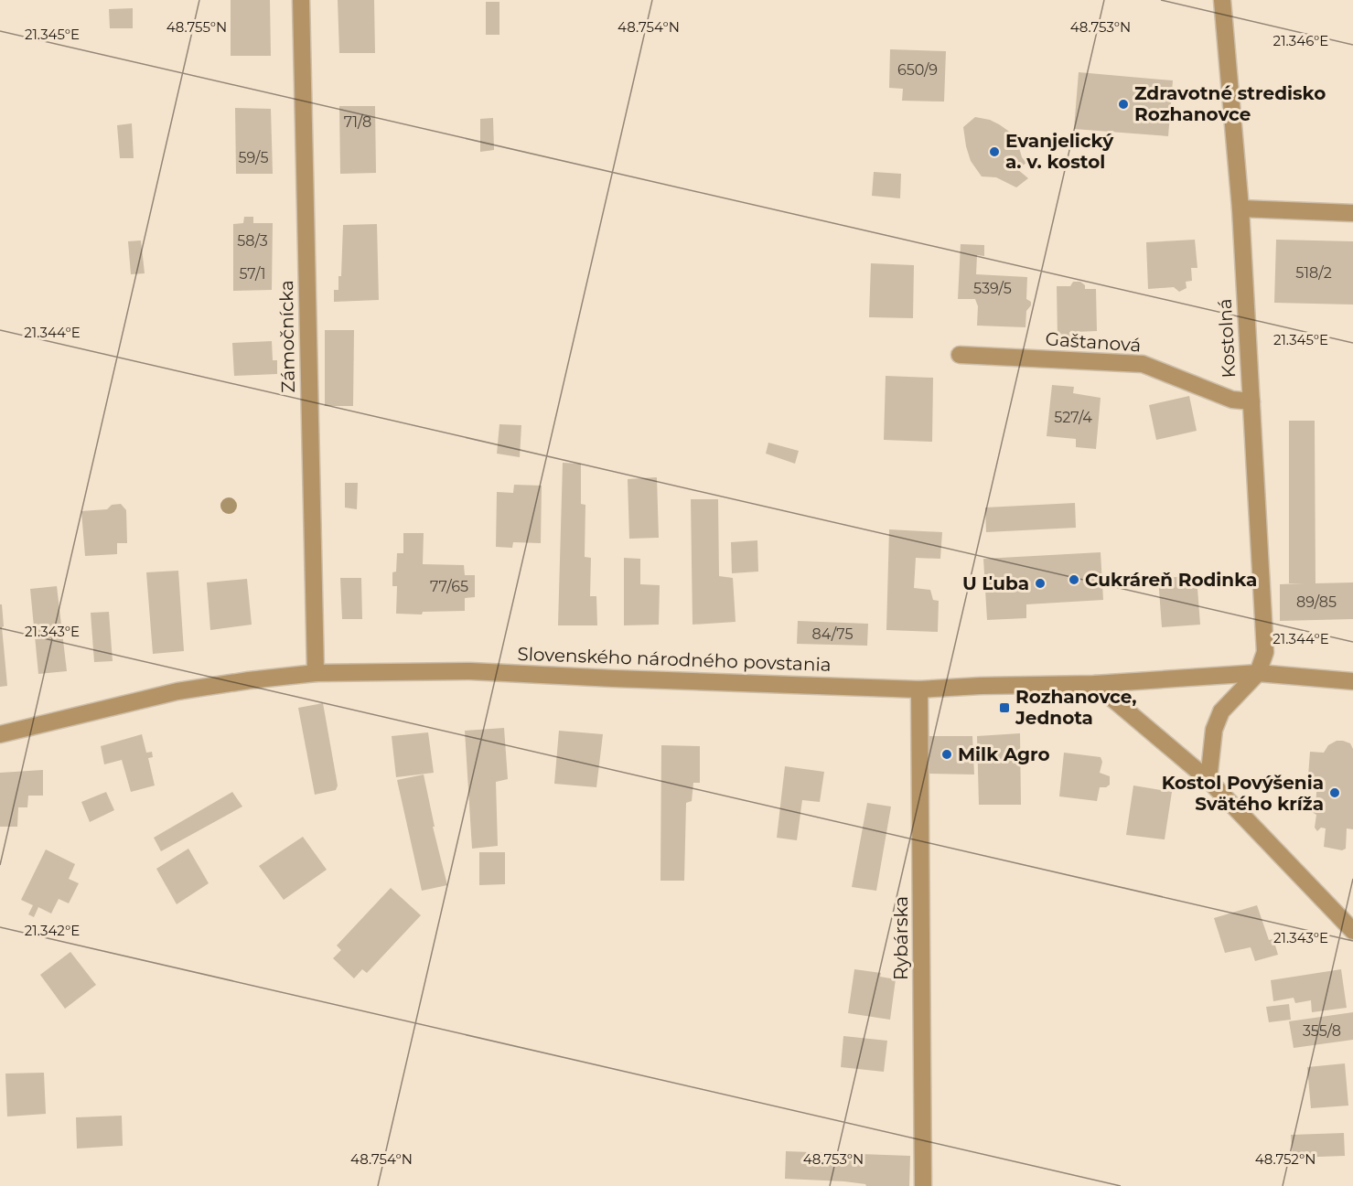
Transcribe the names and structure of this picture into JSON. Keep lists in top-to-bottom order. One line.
{"streets":{"street":["Zámočnícka","Kostolná","Gaštanová","Slovenského národného povstania","Rybárska"]},"crossings":[["Zámočnícka","Slovenského národného povstania"],["Kostolná","Gaštanová"],["Kostolná","Slovenského národného povstania"],["Slovenského národného povstania","Rybárska"]],"places":{"other":["Zdravotné stredisko Rozhanovce","Evanjelický a. v. kostol","Cukráreň Rodinka","U Ľuba","Milk Agro","Kostol Povýšenia Svätého kríža"],"transit":["Rozhanovce, Jednota"]},"house_numbers":["650/9","71/8","59/5","58/3","518/2","57/1","539/5","527/4","77/65","89/85","84/75","355/8"],"coordinates":["48.754°N","48.753°N","48.755°N","21.345°E","21.346°E","21.344°E","21.343°E","21.342°E","48.752°N"]}
